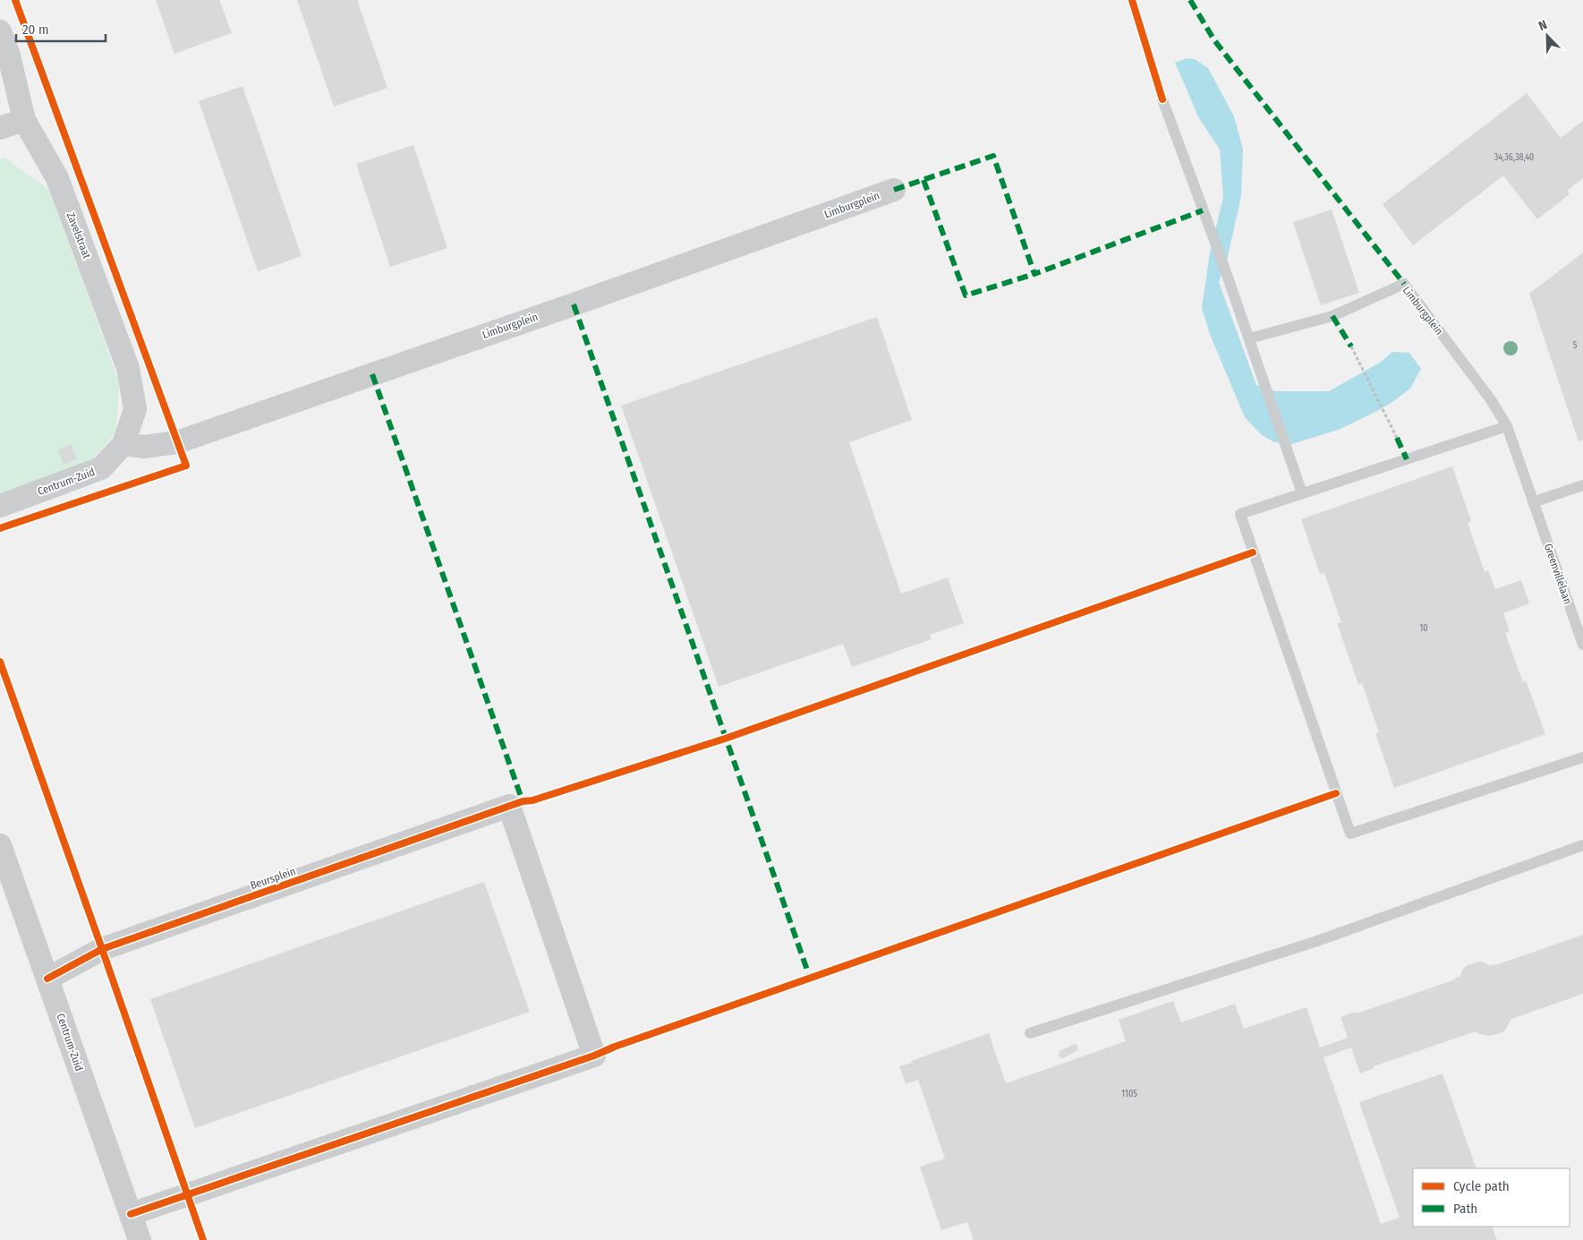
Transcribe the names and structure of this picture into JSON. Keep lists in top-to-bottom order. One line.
{"streets":{"street":["Limburgplein","Zavelstraat","Centrum-Zuid","Beursplein"],"lane":["Greenvillelaan"]},"crossings":[["Limburgplein","Zavelstraat"],["Limburgplein","Centrum-Zuid"],["Limburgplein","Greenvillelaan"],["Zavelstraat","Centrum-Zuid"],["Centrum-Zuid","Beursplein"]],"house_numbers":["34,36,38,40","5","10","1105"],"legend":["Cycle path","Path"],"scale_bar":"20 m","north":"top left"}
